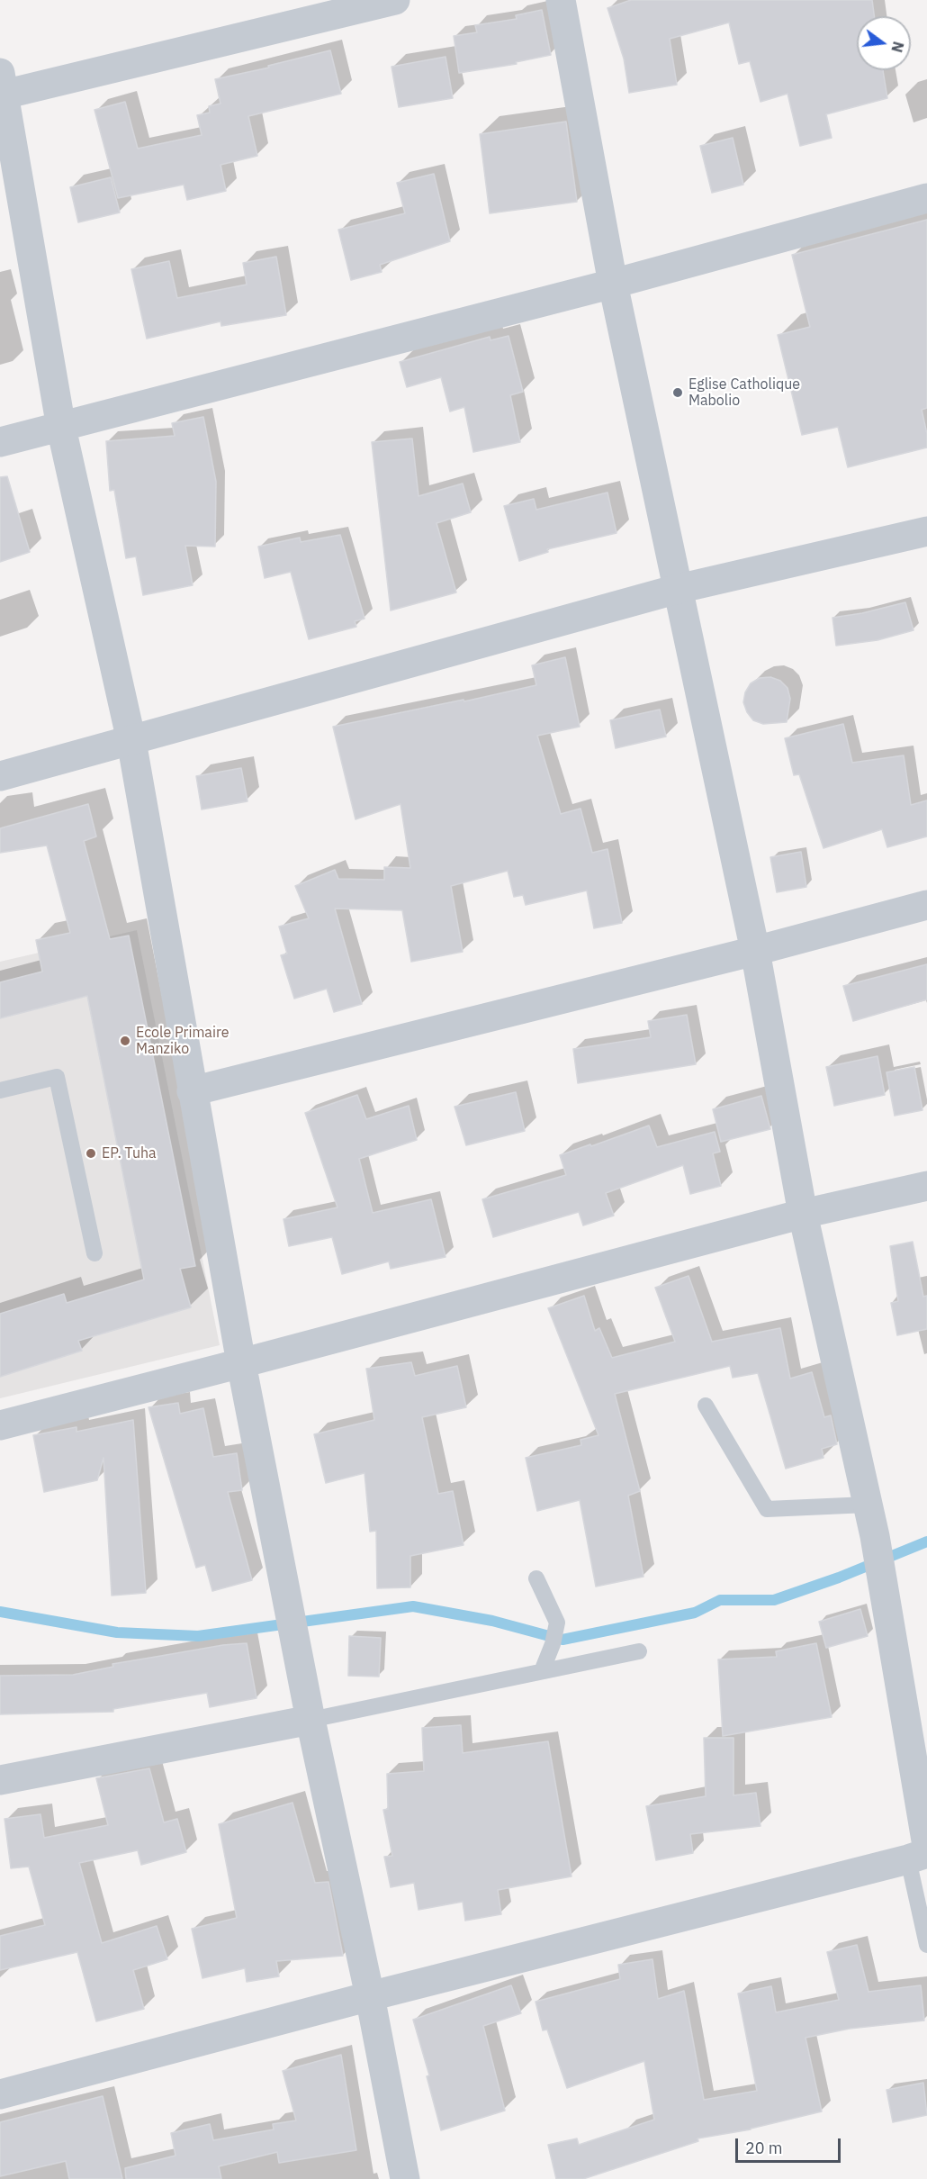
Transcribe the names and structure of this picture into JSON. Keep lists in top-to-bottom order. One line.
{"places":["Eglise Catholique Mabolio","Ecole Primaire Manziko","EP. Tuha"],"scale_bar":"20 m","north":"right"}
